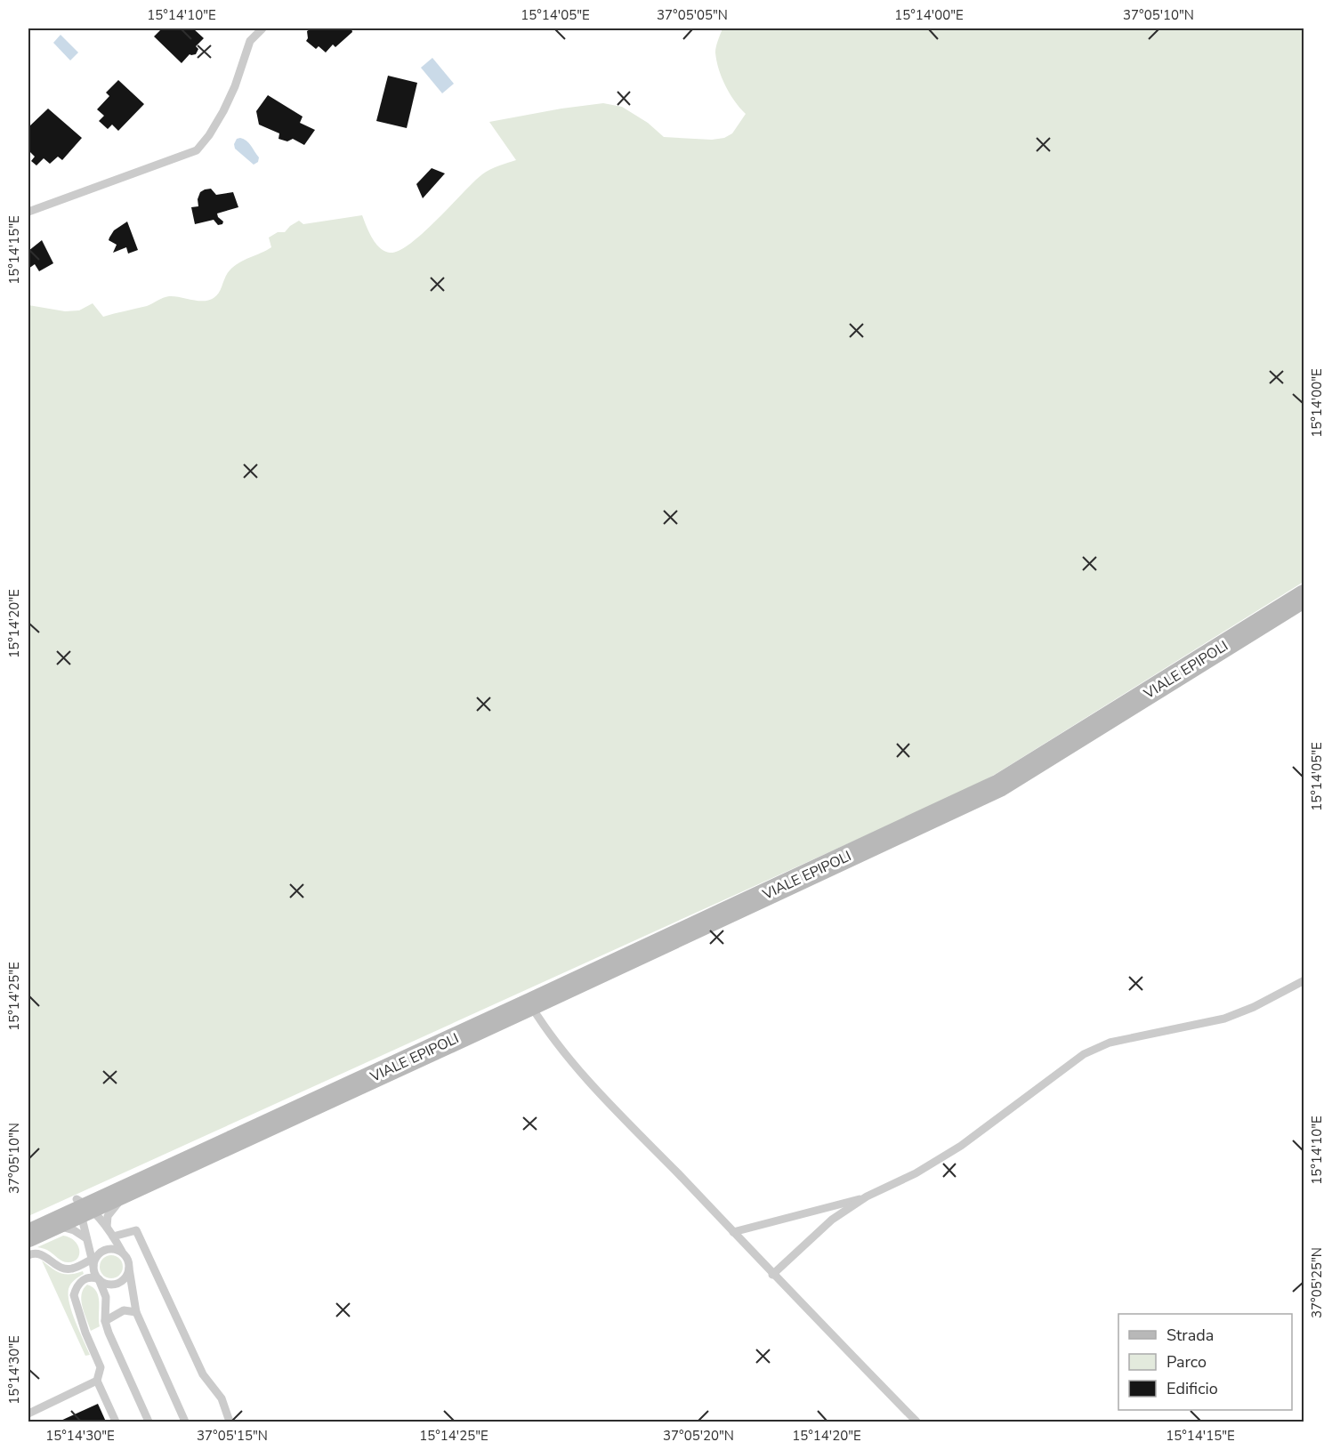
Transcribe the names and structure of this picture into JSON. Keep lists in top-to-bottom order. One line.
{"streets":{"main road":["VIALE EPIPOLI"]},"legend":["Strada","Parco","Edificio"],"coordinates":["15°14'10\"E","15°14'05\"E","37°05'05\"N","15°14'00\"E","37°05'10\"N","15°14'15\"E","15°14'20\"E","15°14'25\"E","37°05'25\"N","15°14'30\"E","37°05'15\"N","37°05'20\"N"]}
